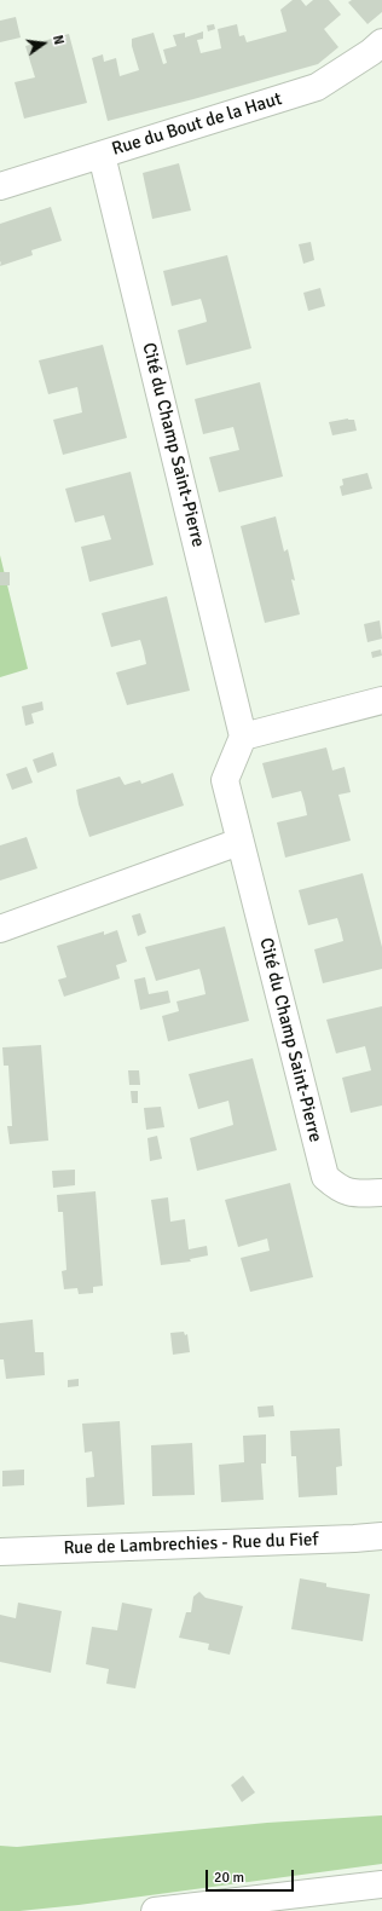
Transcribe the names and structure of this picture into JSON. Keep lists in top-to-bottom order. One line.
{"streets":{"street":["Rue du Bout de la Haut","Cité du Champ Saint-Pierre","Rue de Lambrechies - Rue du Fief"]},"crossings":[["Rue du Bout de la Haut","Cité du Champ Saint-Pierre"]],"scale_bar":"20 m","north":"right"}
